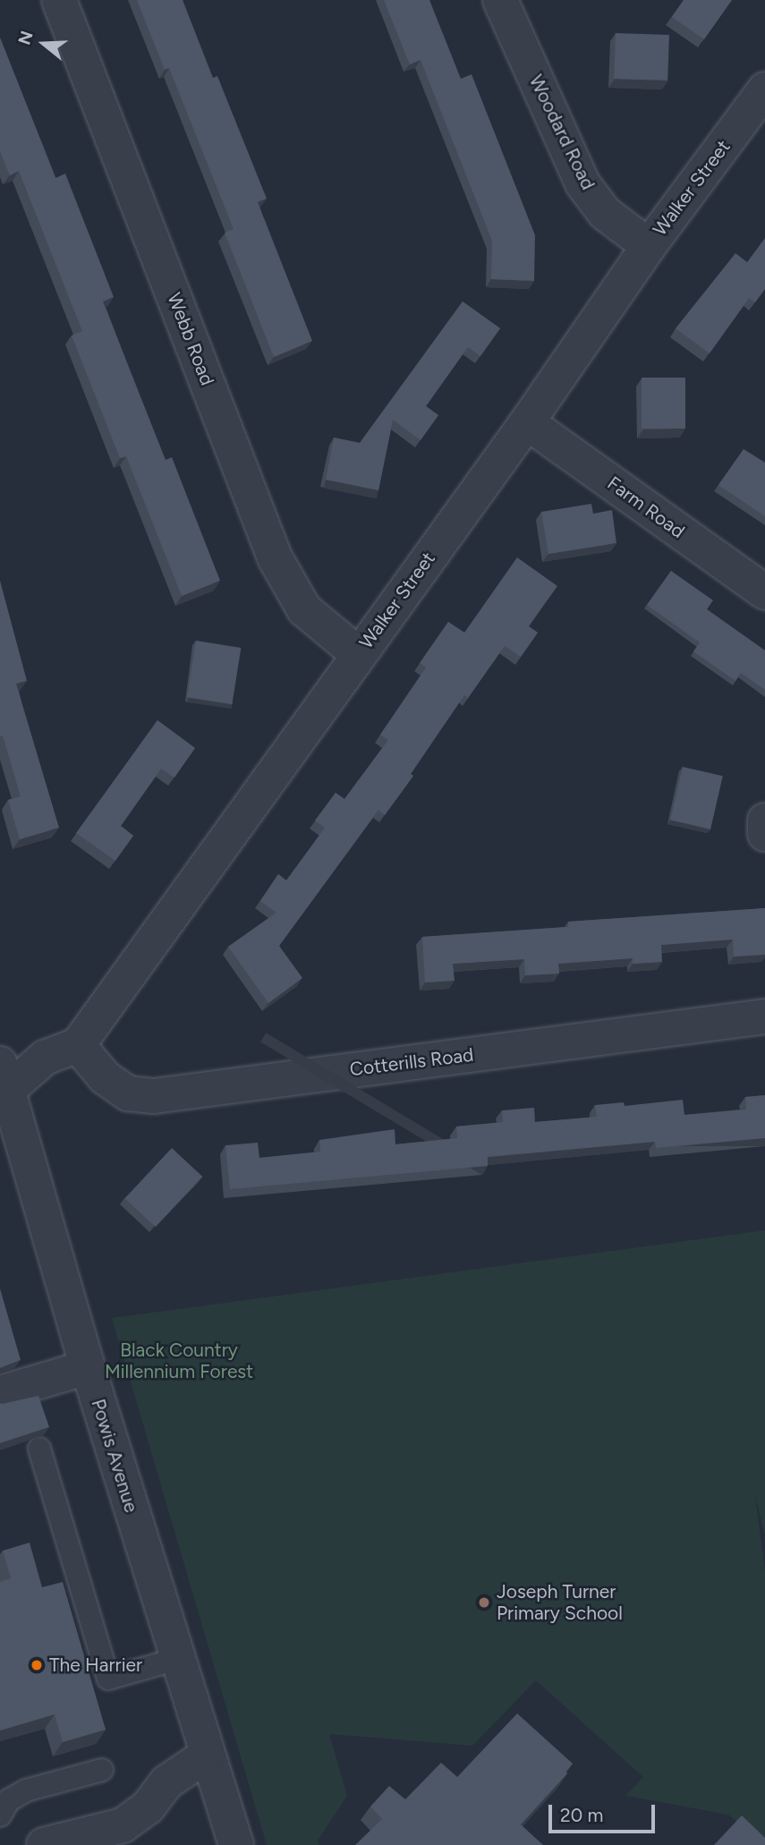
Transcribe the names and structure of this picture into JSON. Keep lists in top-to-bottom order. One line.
{"streets":{"street":["Woodard Road","Walker Street","Webb Road","Farm Road","Cotterills Road","Powis Avenue"]},"crossings":[["Woodard Road","Walker Street"],["Walker Street","Webb Road"],["Walker Street","Farm Road"],["Walker Street","Cotterills Road"]],"parks":["Black Country Millennium Forest"],"places":["Joseph Turner Primary School","The Harrier"],"scale_bar":"20 m","north":"left"}
